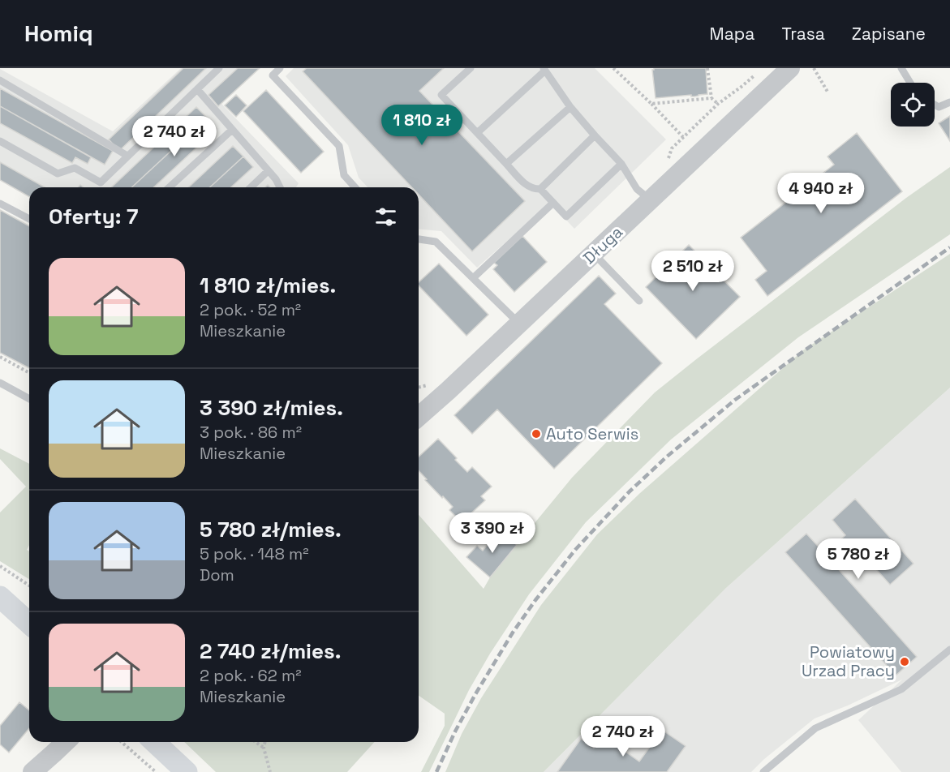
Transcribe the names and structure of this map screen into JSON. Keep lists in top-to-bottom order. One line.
{"streets":{"street":["Długa"]},"places":["Auto Serwis","Powiatowy Urzad Pracy"],"page":{"header":"Homiq","nav":["Mapa","Trasa","Zapisane"],"price":["1 810 zł","2 740 zł","4 940 zł","2 510 zł","3 390 zł","5 780 zł","2 740 zł"],"heading":"Oferty: 7","list":[{"name":"1 810 zł/mies.","note":"2 pok. · 52 m² · Mieszkanie"},{"name":"3 390 zł/mies.","note":"3 pok. · 86 m² · Mieszkanie"},{"name":"5 780 zł/mies.","note":"5 pok. · 148 m² · Dom"},{"name":"2 740 zł/mies.","note":"2 pok. · 62 m² · Mieszkanie"}]}}
